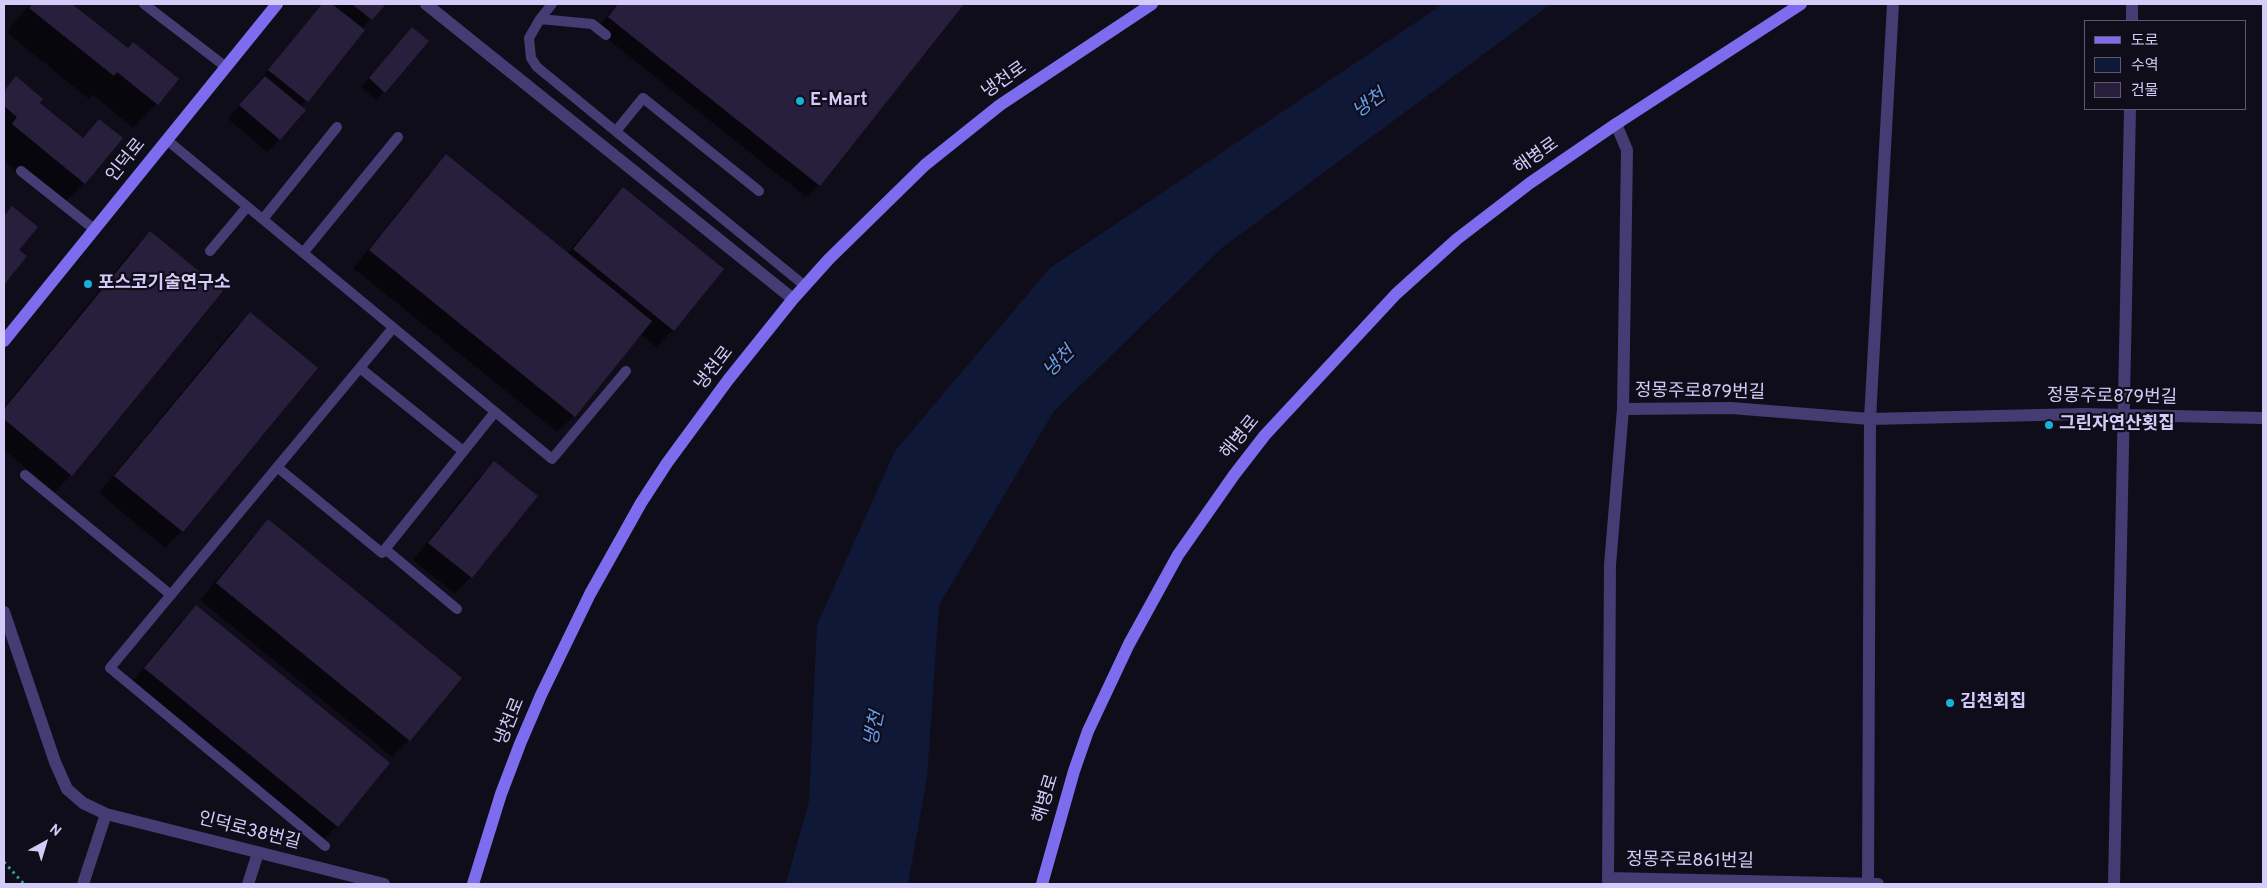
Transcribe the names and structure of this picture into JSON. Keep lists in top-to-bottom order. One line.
{"streets":{"street":["냉천로","해병로","인덕로","정몽주로879번길","인덕로38번길","정몽주로861번길"]},"crossings":[["정몽주로879번길","정몽주로861번길"]],"water":["냉천"],"places":["E-Mart","포스코기술연구소","그린자연산횟집","김천회집"],"legend":["도로","수역","건물"],"north":"top right"}
